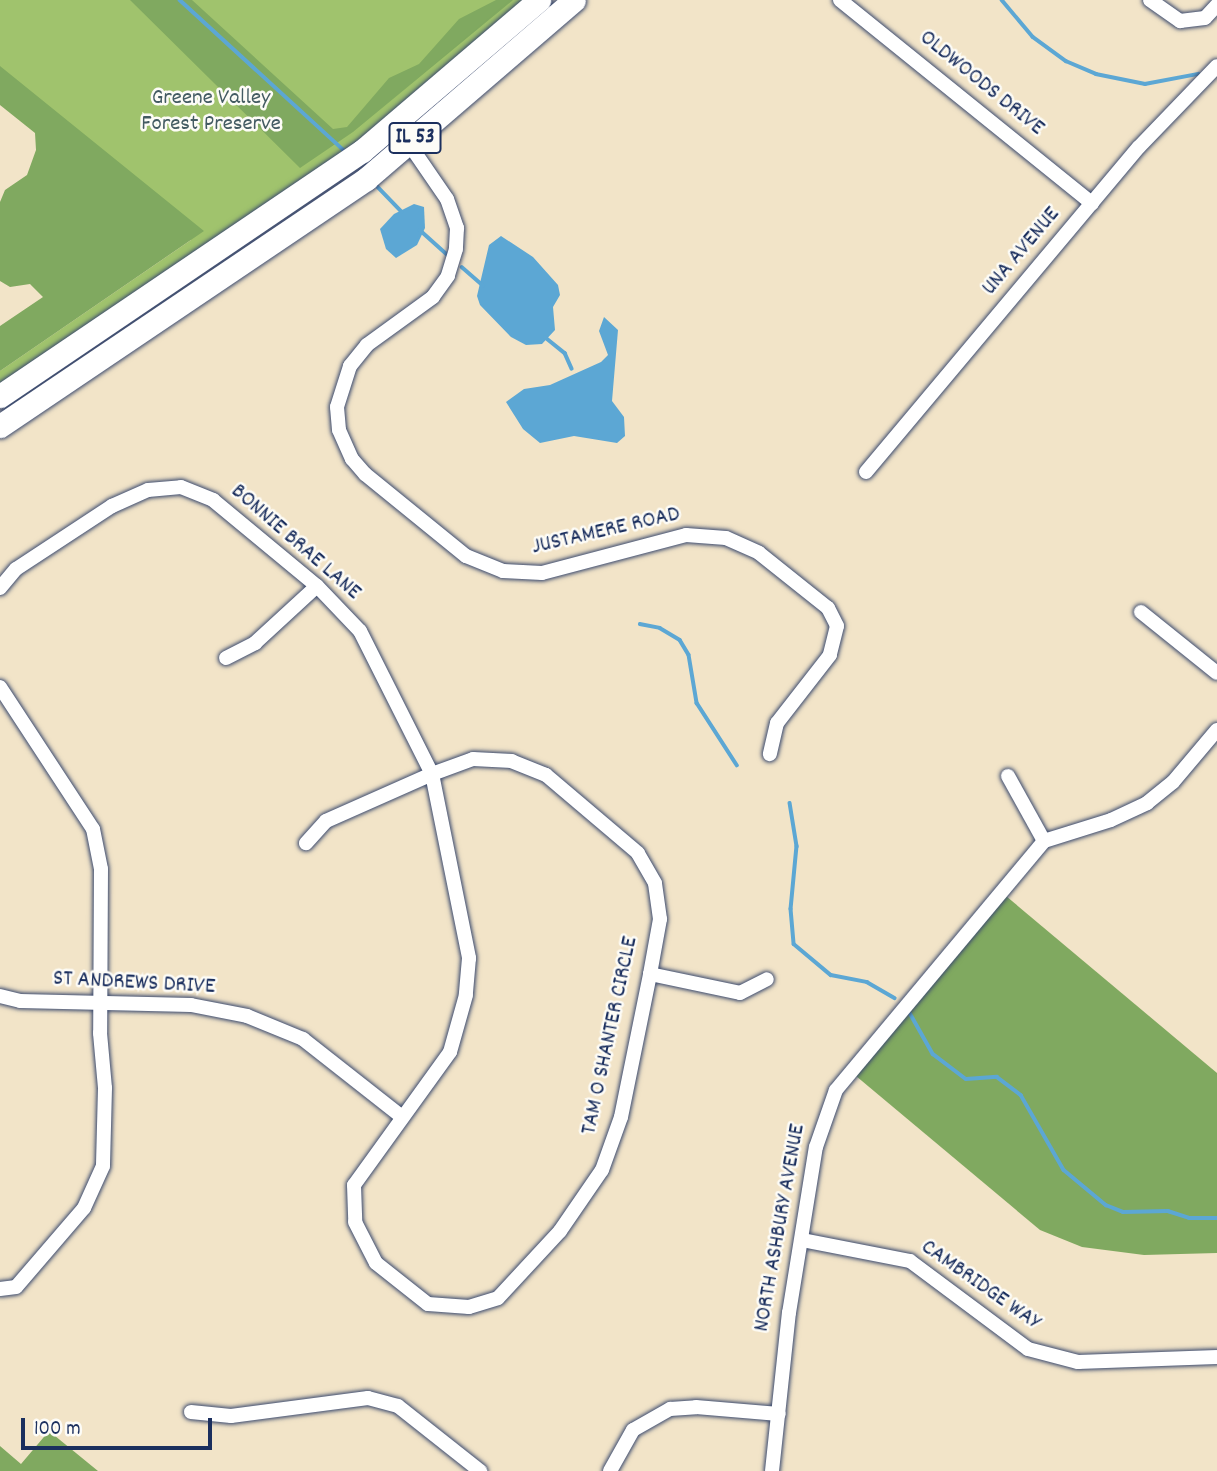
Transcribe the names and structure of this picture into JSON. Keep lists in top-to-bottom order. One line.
{"streets":{"main road":["IL 53"],"street":["OLDWOODS DRIVE","UNA AVENUE","JUSTAMERE ROAD","BONNIE BRAE LANE","ST ANDREWS DRIVE","TAM O SHANTER CIRCLE","NORTH ASHBURY AVENUE","CAMBRIDGE WAY"]},"crossings":[["OLDWOODS DRIVE","UNA AVENUE"],["IL 53","JUSTAMERE ROAD"],["BONNIE BRAE LANE","ST ANDREWS DRIVE"],["BONNIE BRAE LANE","TAM O SHANTER CIRCLE"],["ST ANDREWS DRIVE","TAM O SHANTER CIRCLE"],["NORTH ASHBURY AVENUE","CAMBRIDGE WAY"]],"parks":["Greene Valley Forest Preserve"],"scale_bar":"100 m"}
